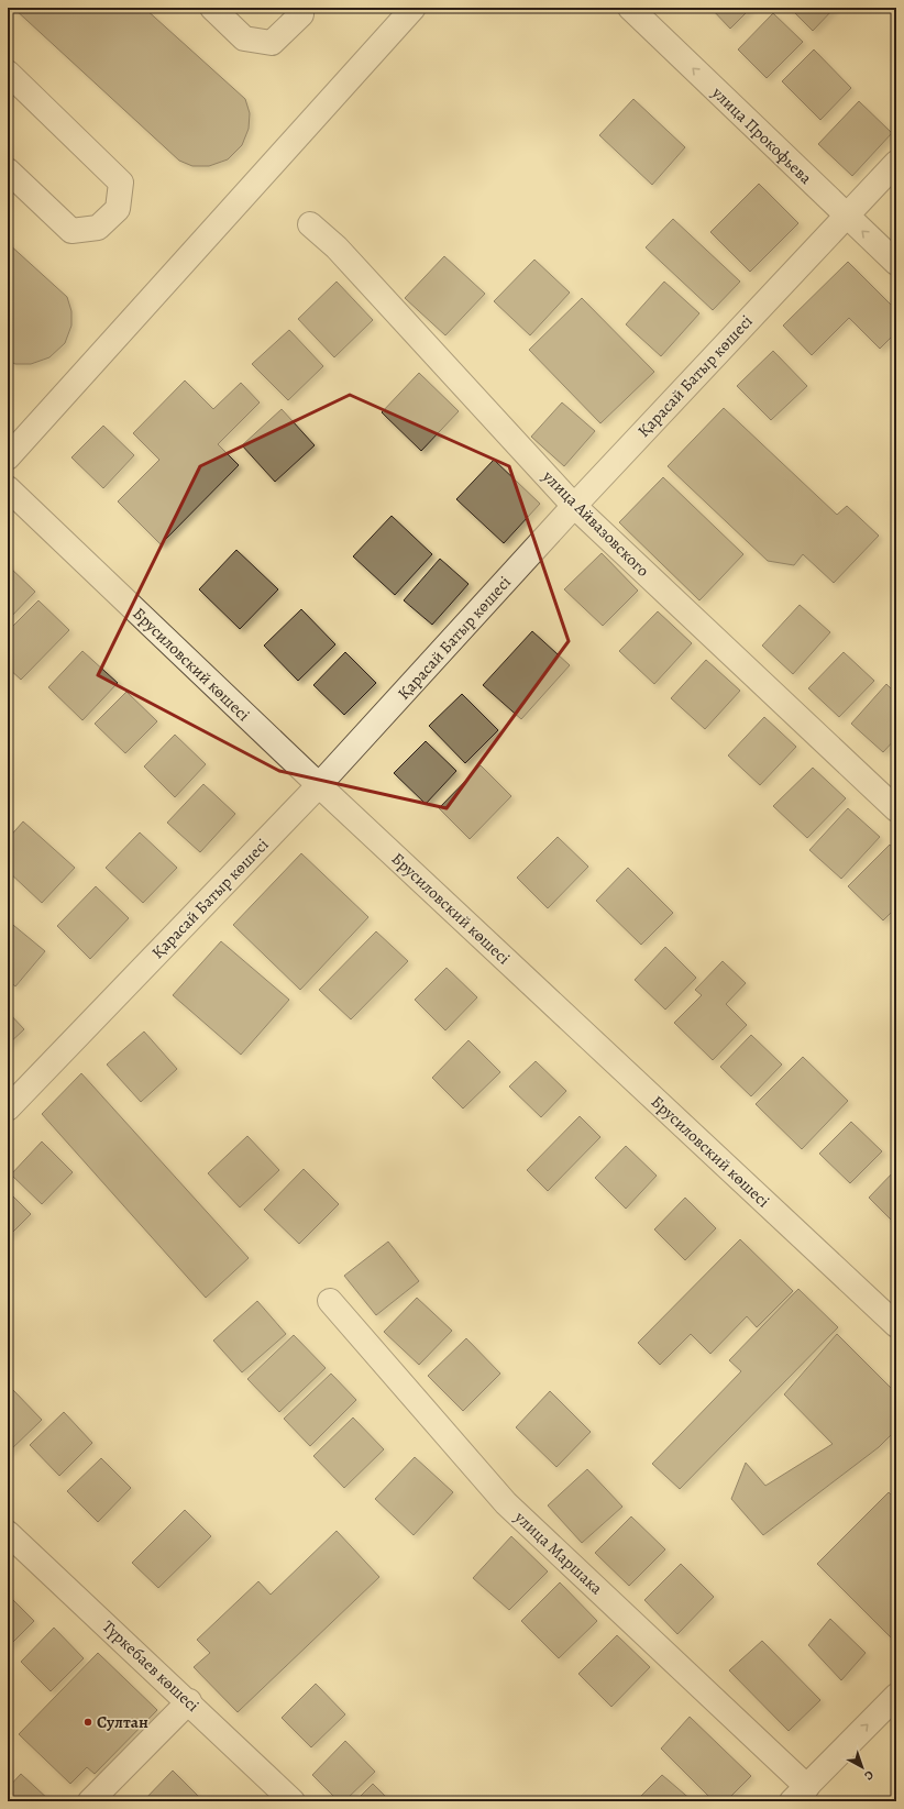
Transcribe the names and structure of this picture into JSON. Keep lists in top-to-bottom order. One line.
{"streets":{"street":["улица Прокофьева","Қарасай Батыр көшесі","улица Айвазовского","Брусиловский көшесі","улица Маршака","Түркебаев көшесі"]},"crossings":[["улица Прокофьева","Қарасай Батыр көшесі"],["Қарасай Батыр көшесі","улица Айвазовского"],["Қарасай Батыр көшесі","Брусиловский көшесі"]],"one_way":["улица Прокофьева"],"places":["Султан"],"north":"bottom right"}
